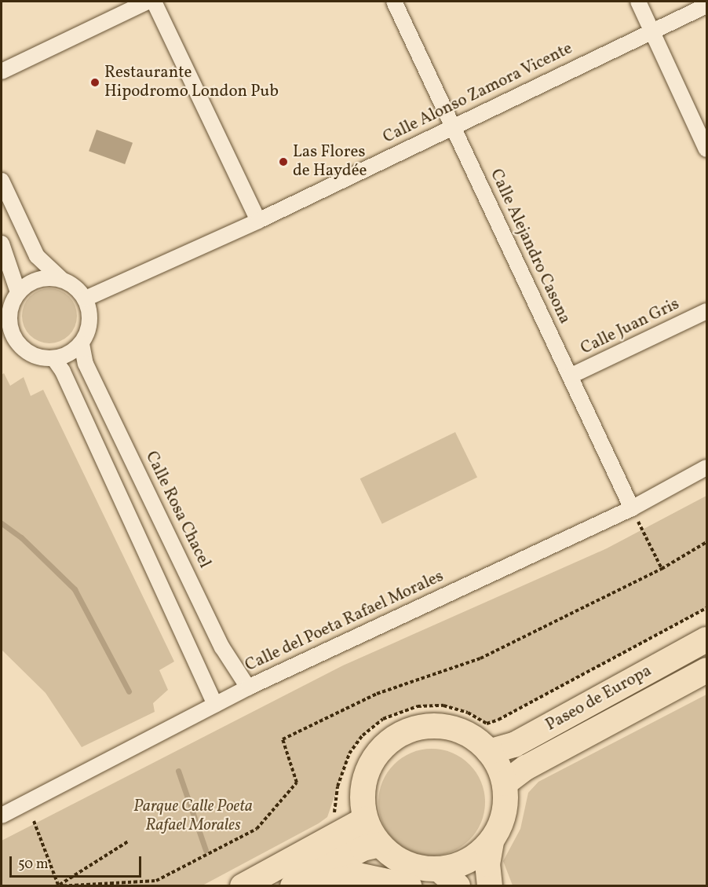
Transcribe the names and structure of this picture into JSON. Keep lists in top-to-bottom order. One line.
{"streets":{"main road":["Paseo de Europa"],"street":["Calle Alonso Zamora Vicente","Calle Alejandro Casona","Calle Juan Gris","Calle Rosa Chacel","Calle del Poeta Rafael Morales"]},"crossings":[["Calle Alonso Zamora Vicente","Calle Alejandro Casona"],["Calle Alonso Zamora Vicente","Calle Rosa Chacel"],["Calle Alejandro Casona","Calle Juan Gris"],["Calle Alejandro Casona","Calle del Poeta Rafael Morales"],["Calle Rosa Chacel","Calle del Poeta Rafael Morales"]],"parks":["Parque Calle Poeta Rafael Morales"],"places":["Restaurante Hipodromo London Pub","Las Flores de Haydée"],"scale_bar":"50 m"}
